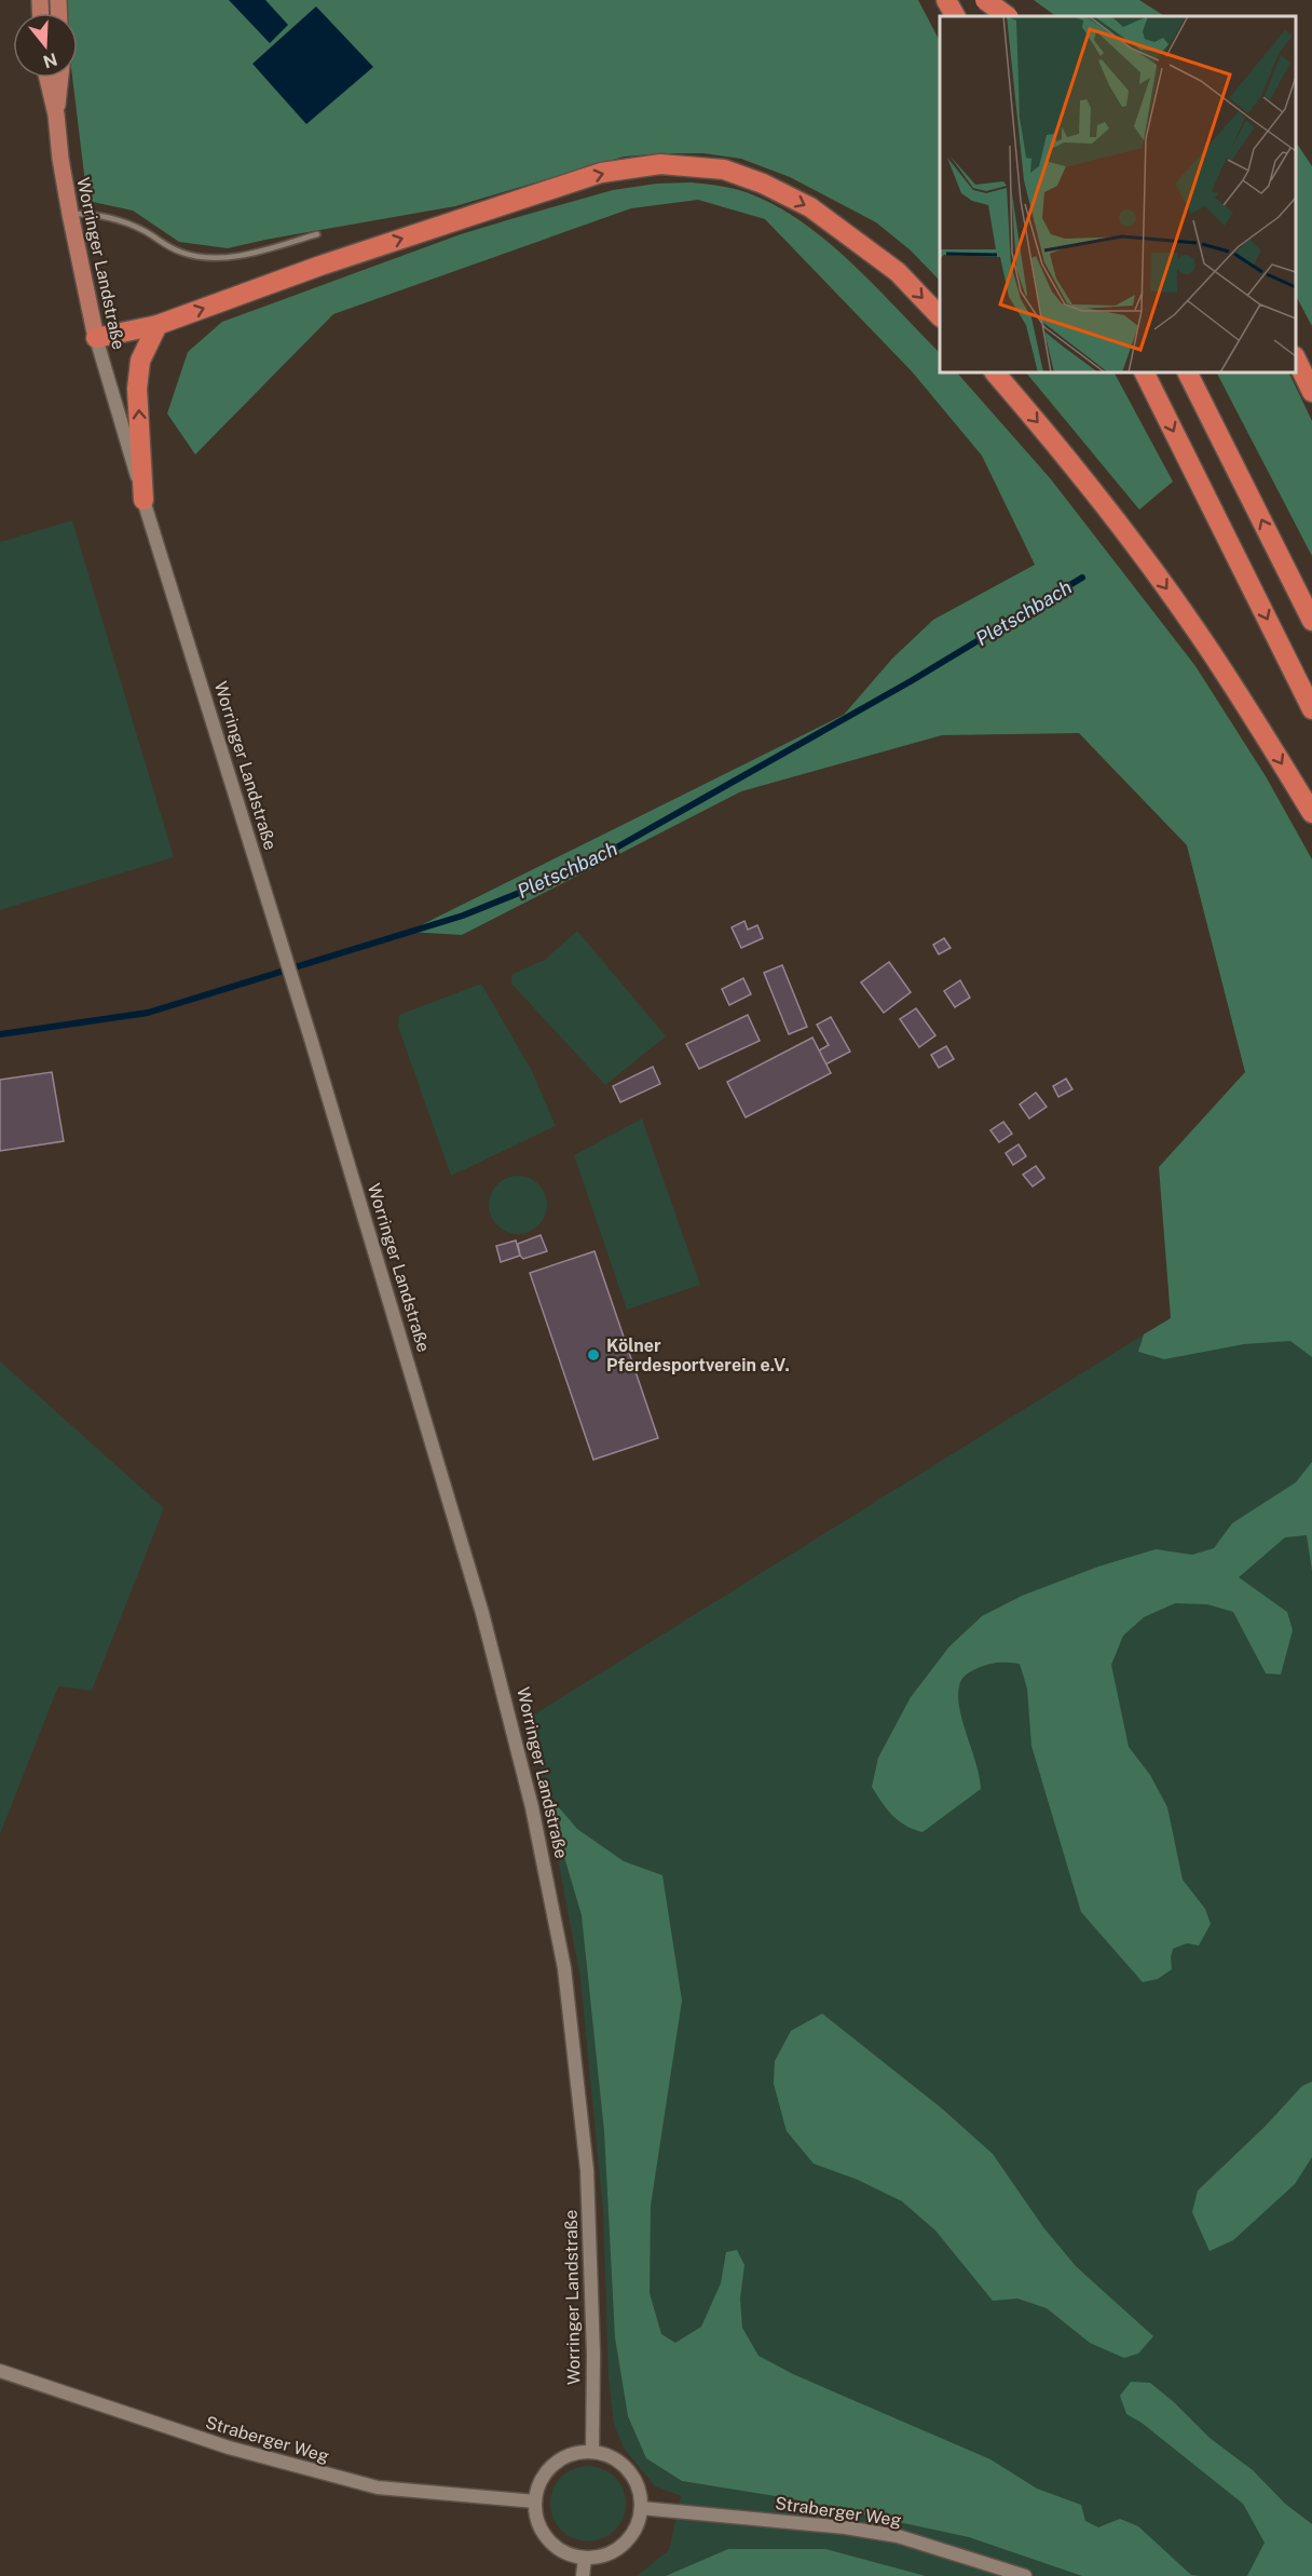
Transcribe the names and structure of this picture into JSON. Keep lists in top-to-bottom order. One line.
{"streets":{"main road":["Worringer Landstraße","Straberger Weg"]},"crossings":[["Worringer Landstraße","Straberger Weg"]],"water":["Pletschbach"],"places":["Kölner Pferdesportverein e.V."],"north":"bottom"}
